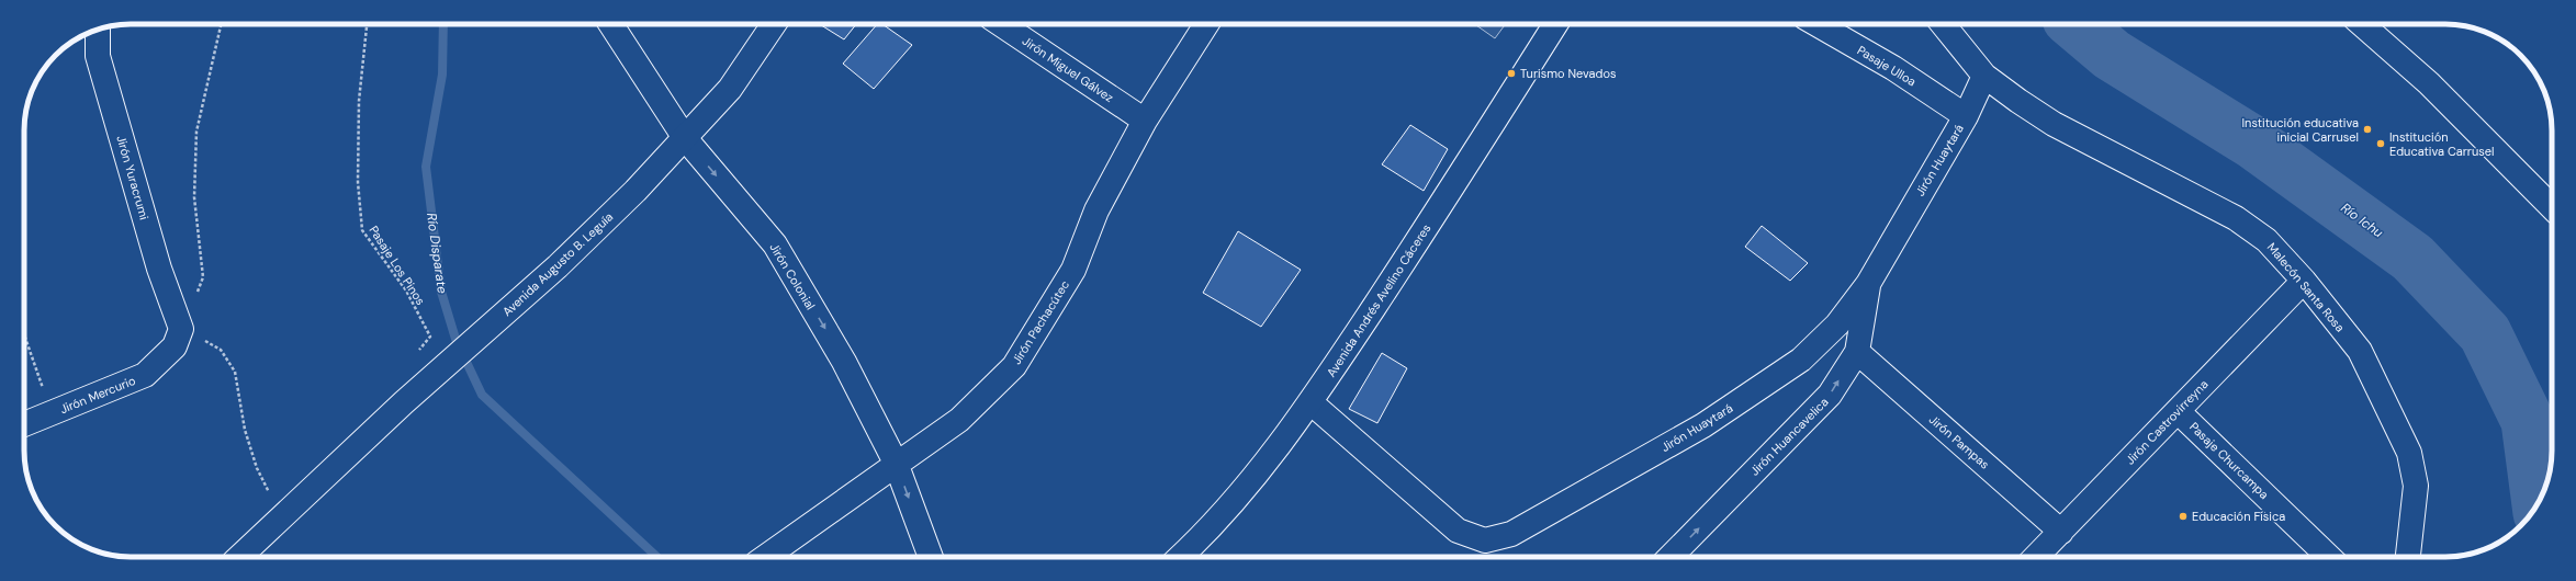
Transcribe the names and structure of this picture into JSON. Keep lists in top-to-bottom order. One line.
{"streets":{"main road":["Pasaje Ulloa","Jirón Miguel Gálvez","Jirón Huaytará","Jirón Yuracrumi","Avenida Augusto B. Leguía","Jirón Colonial","Malecón Santa Rosa","Avenida Andrés Avelino Cáceres","Jirón Pachacútec","Jirón Mercurio","Jirón Castrovirreyna","Jirón Huancavelica","Jirón Pampas","Pasaje Churcampa"],"path":["Pasaje Los Pinos"]},"crossings":[["Pasaje Ulloa","Jirón Huaytará"],["Jirón Miguel Gálvez","Jirón Pachacútec"],["Jirón Huaytará","Malecón Santa Rosa"],["Jirón Huaytará","Avenida Andrés Avelino Cáceres"],["Jirón Huaytará","Jirón Huancavelica"],["Jirón Yuracrumi","Jirón Mercurio"],["Avenida Augusto B. Leguía","Jirón Colonial"],["Jirón Colonial","Jirón Pachacútec"],["Malecón Santa Rosa","Jirón Castrovirreyna"],["Jirón Castrovirreyna","Jirón Pampas"],["Jirón Castrovirreyna","Pasaje Churcampa"],["Jirón Huancavelica","Jirón Pampas"]],"one_way":["Jirón Colonial","Jirón Huancavelica"],"water":["Río Ichu","Río Disparate"],"places":["Turismo Nevados","Institución educativa inicial Carrusel","Institución Educativa Carrusel","Educación Física"]}
